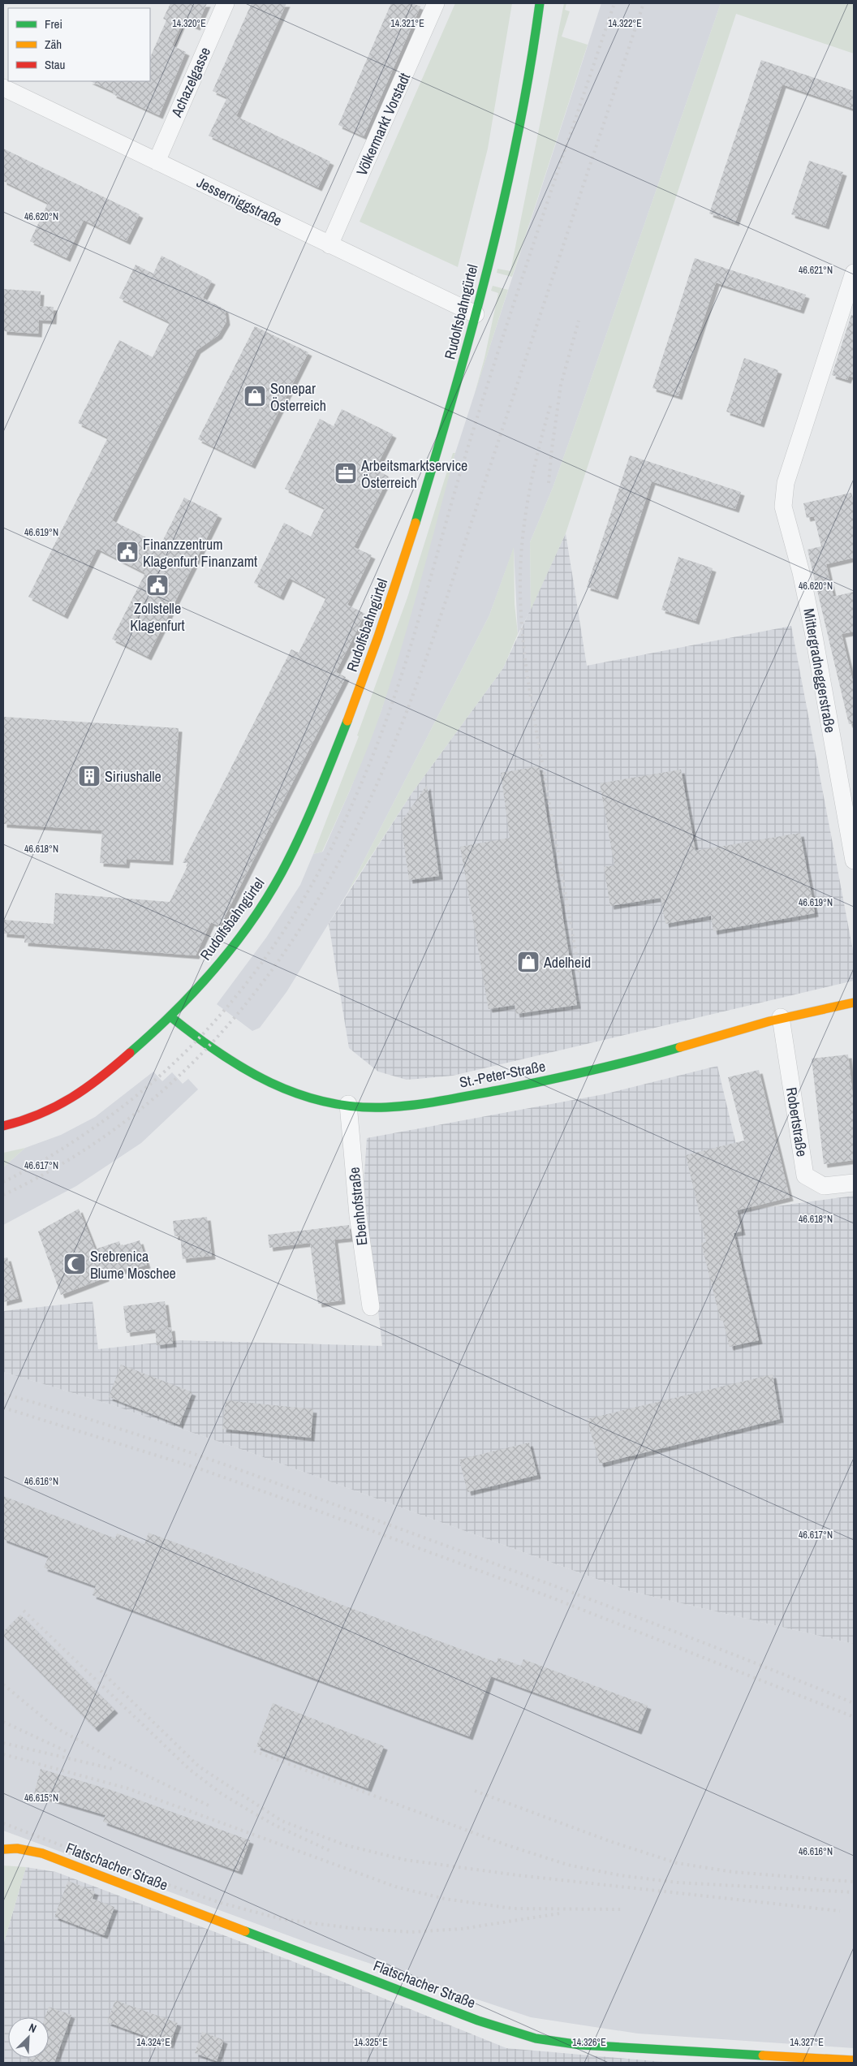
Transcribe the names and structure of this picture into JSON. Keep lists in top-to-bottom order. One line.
{"streets":{"street":["Achazelgasse","Völkermarkt Vorstadt","Jesserniggstraße","Rudolfsbahngürtel","Mittergradneggerstraße","St.-Peter-Straße","Robertstraße","Ebenhofstraße","Flatschacher Straße"]},"crossings":[["Achazelgasse","Jesserniggstraße"],["Völkermarkt Vorstadt","Jesserniggstraße"],["Jesserniggstraße","Rudolfsbahngürtel"],["Rudolfsbahngürtel","St.-Peter-Straße"],["St.-Peter-Straße","Robertstraße"],["St.-Peter-Straße","Ebenhofstraße"]],"places":{"shop":["Sonepar Österreich","Adelheid"],"office":["Arbeitsmarktservice Österreich"],"public building":["Finanzzentrum Klagenfurt Finanzamt","Zollstelle Klagenfurt"],"building":["Siriushalle"],"mosque":["Srebrenica Blume Moschee"]},"legend":["Frei","Zäh","Stau"],"north":"top right","coordinates":["14.320°E","14.321°E","14.322°E","46.620°N","46.621°N","46.619°N","46.618°N","46.617°N","46.616°N","46.615°N","14.324°E","14.325°E","14.326°E","14.327°E"]}
